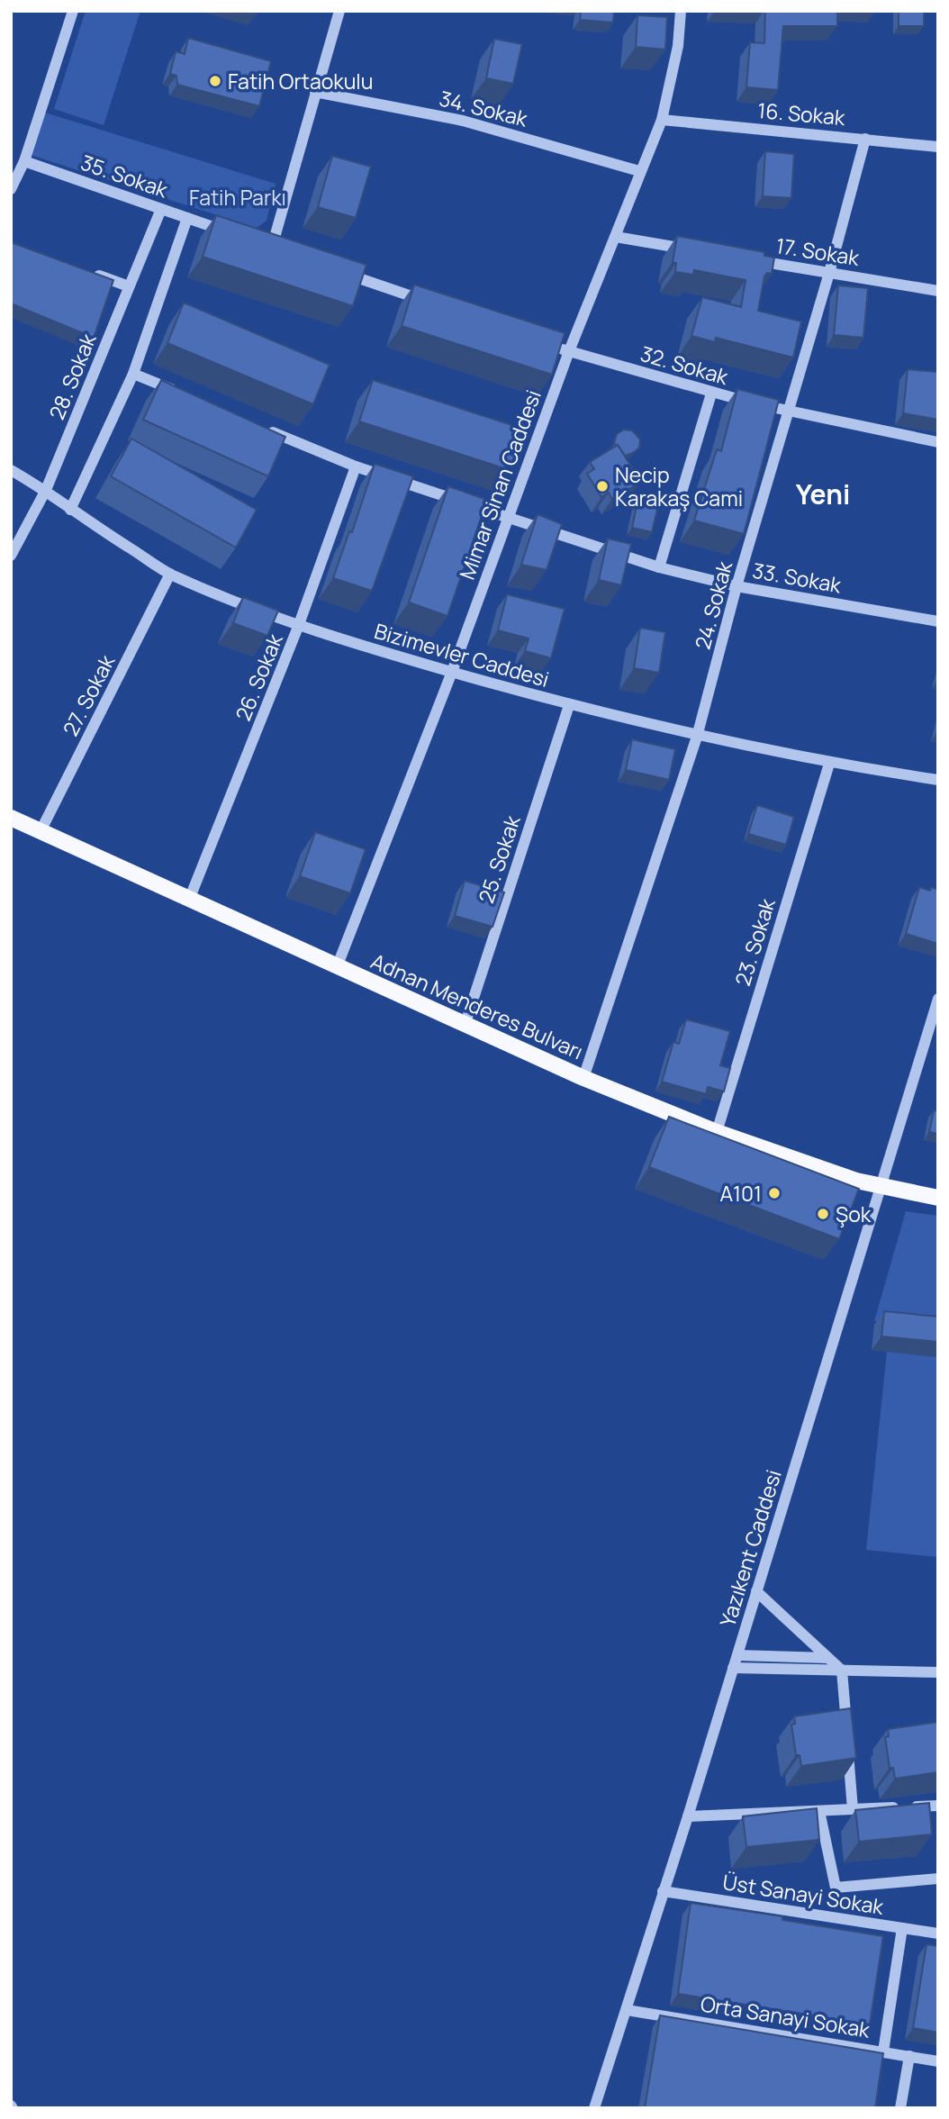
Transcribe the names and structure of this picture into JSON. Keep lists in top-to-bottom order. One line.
{"streets":{"main road":["Adnan Menderes Bulvarı"],"street":["34. Sokak","16. Sokak","35. Sokak","17. Sokak","32. Sokak","28. Sokak","Mimar Sinan Caddesi","33. Sokak","24. Sokak","Bizimevler Caddesi","26. Sokak","27. Sokak","25. Sokak","23. Sokak","Yazıkent Caddesi","Üst Sanayi Sokak","Orta Sanayi Sokak"]},"crossings":[["34. Sokak","Mimar Sinan Caddesi"],["16. Sokak","Mimar Sinan Caddesi"],["16. Sokak","24. Sokak"],["35. Sokak","28. Sokak"],["17. Sokak","24. Sokak"],["32. Sokak","Mimar Sinan Caddesi"],["32. Sokak","24. Sokak"],["28. Sokak","Bizimevler Caddesi"],["Mimar Sinan Caddesi","33. Sokak"],["Mimar Sinan Caddesi","Bizimevler Caddesi"],["Mimar Sinan Caddesi","Adnan Menderes Bulvarı"],["33. Sokak","24. Sokak"],["33. Sokak","26. Sokak"],["24. Sokak","Bizimevler Caddesi"],["24. Sokak","Adnan Menderes Bulvarı"],["Bizimevler Caddesi","26. Sokak"],["Bizimevler Caddesi","27. Sokak"],["Bizimevler Caddesi","25. Sokak"],["Bizimevler Caddesi","23. Sokak"],["26. Sokak","Adnan Menderes Bulvarı"],["27. Sokak","Adnan Menderes Bulvarı"],["25. Sokak","Adnan Menderes Bulvarı"],["23. Sokak","Adnan Menderes Bulvarı"],["Adnan Menderes Bulvarı","Yazıkent Caddesi"],["Yazıkent Caddesi","Üst Sanayi Sokak"],["Yazıkent Caddesi","Orta Sanayi Sokak"]],"districts":["Yeni"],"parks":["Fatih Parkı"],"places":["Fatih Ortaokulu","Necip Karakaş Cami","A101","Şok"]}
